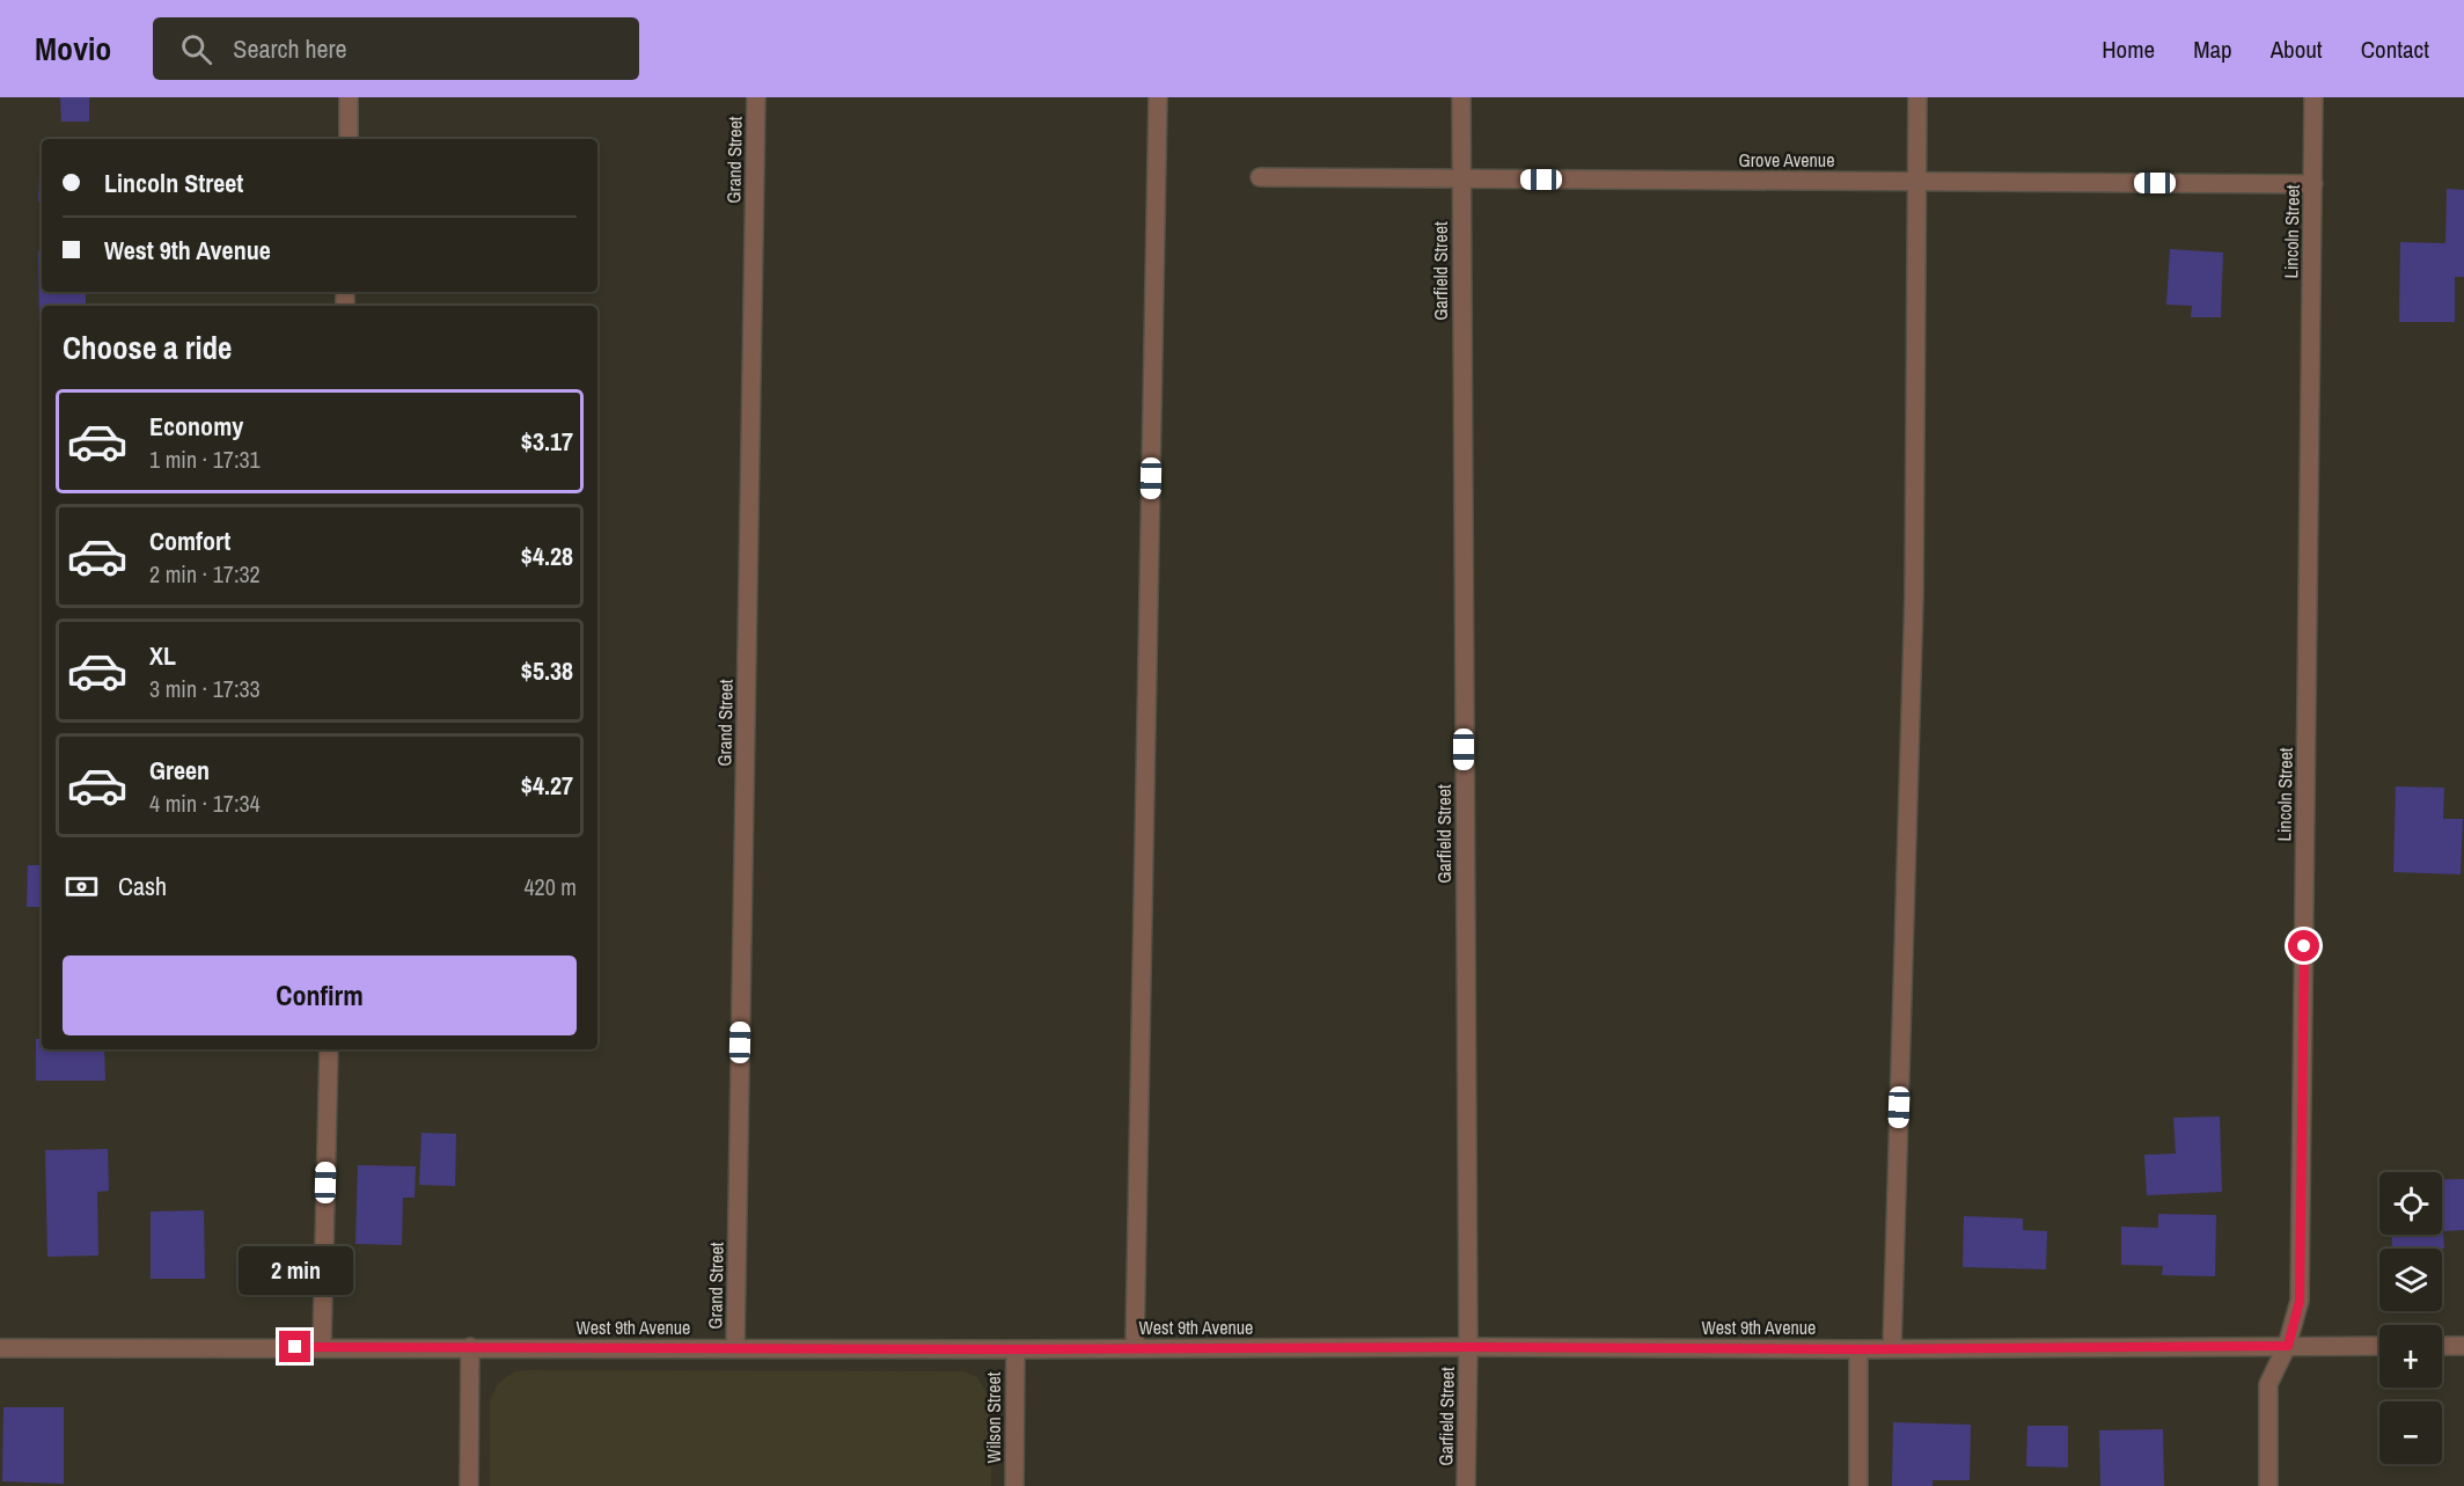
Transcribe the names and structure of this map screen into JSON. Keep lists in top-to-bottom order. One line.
{"streets":{"street":["Grand Street","Grove Avenue","Lincoln Street","Garfield Street","West 9th Avenue","Wilson Street"]},"crossings":[["Grand Street","West 9th Avenue"],["Grove Avenue","Lincoln Street"],["Grove Avenue","Garfield Street"],["Lincoln Street","West 9th Avenue"],["Garfield Street","West 9th Avenue"],["West 9th Avenue","Wilson Street"]],"page":{"header":"Movio","search":"Search here","nav":["Home","Map","About","Contact"],"banner":["Lincoln Street","West 9th Avenue"],"heading":"Choose a ride","list":[{"name":"Economy","note":"1 min · 17:31","value":"$3.17"},{"name":"Comfort","note":"2 min · 17:32","value":"$4.28"},{"name":"XL","note":"3 min · 17:33","value":"$5.38"},{"name":"Green","note":"4 min · 17:34","value":"$4.27"}],"pay":["Cash","420 m"],"buttons":"Confirm","map_buttons":["+","−"],"bubble":"2 min"}}
